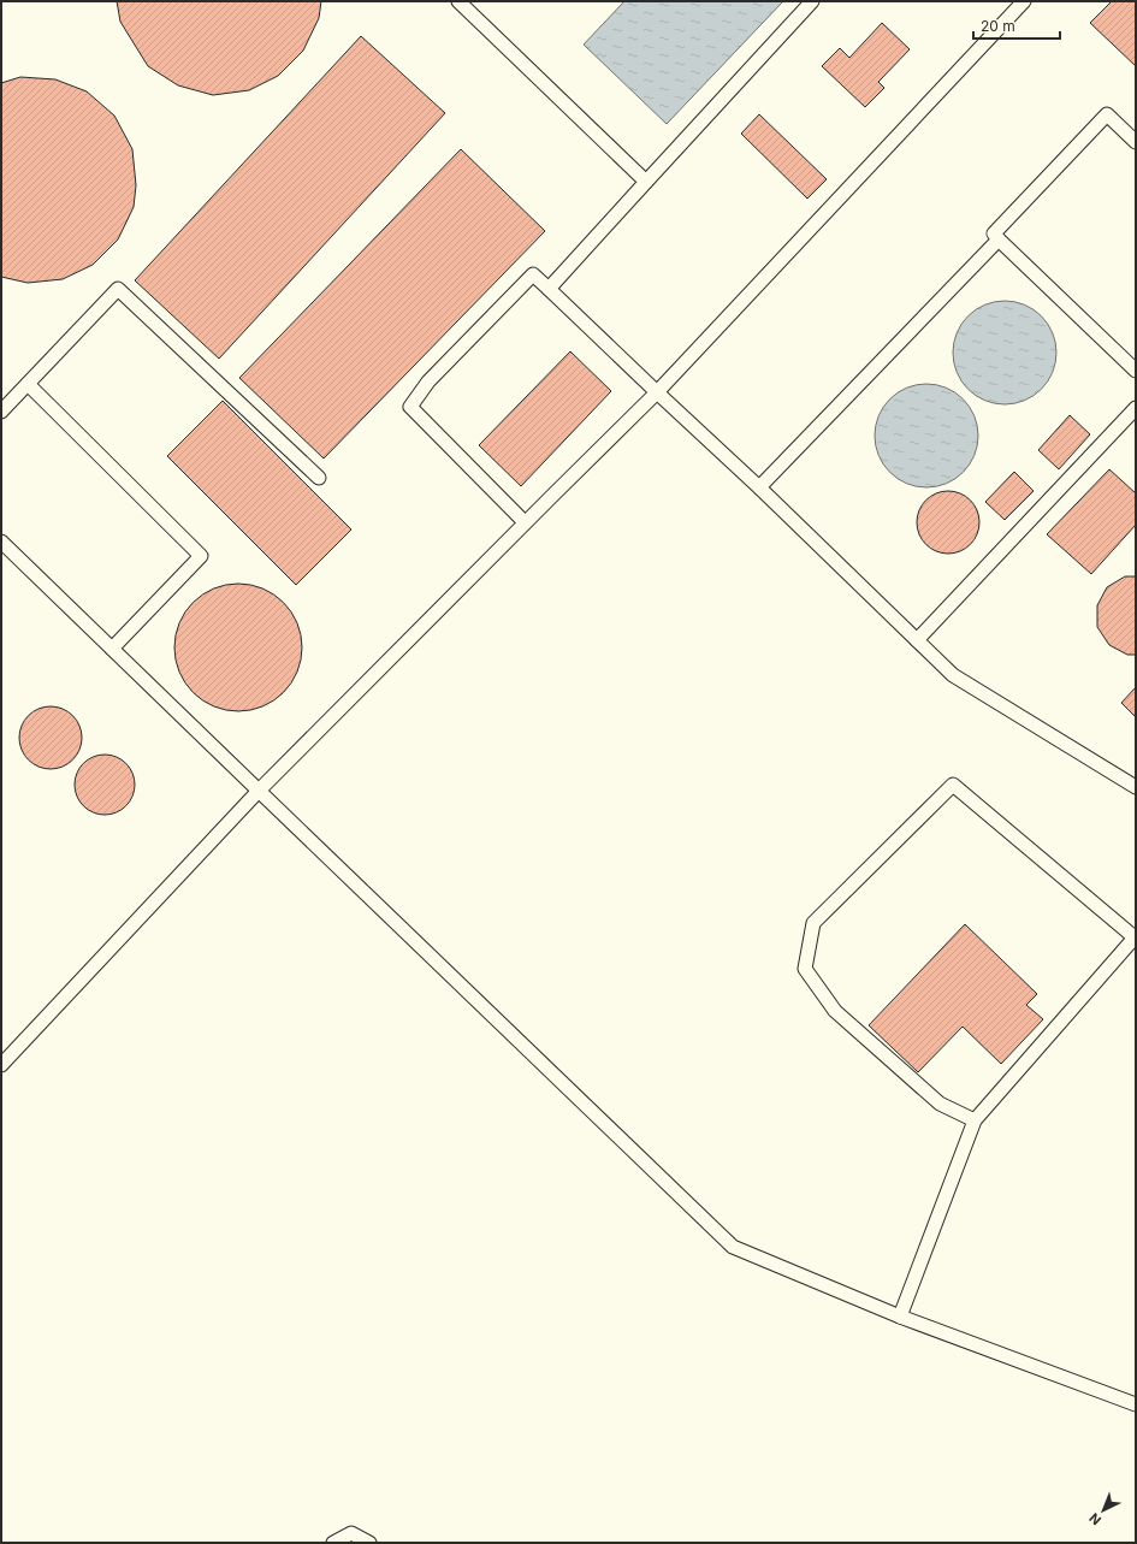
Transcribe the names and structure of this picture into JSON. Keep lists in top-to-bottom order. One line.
{"scale_bar":"20 m","north":"bottom left"}
